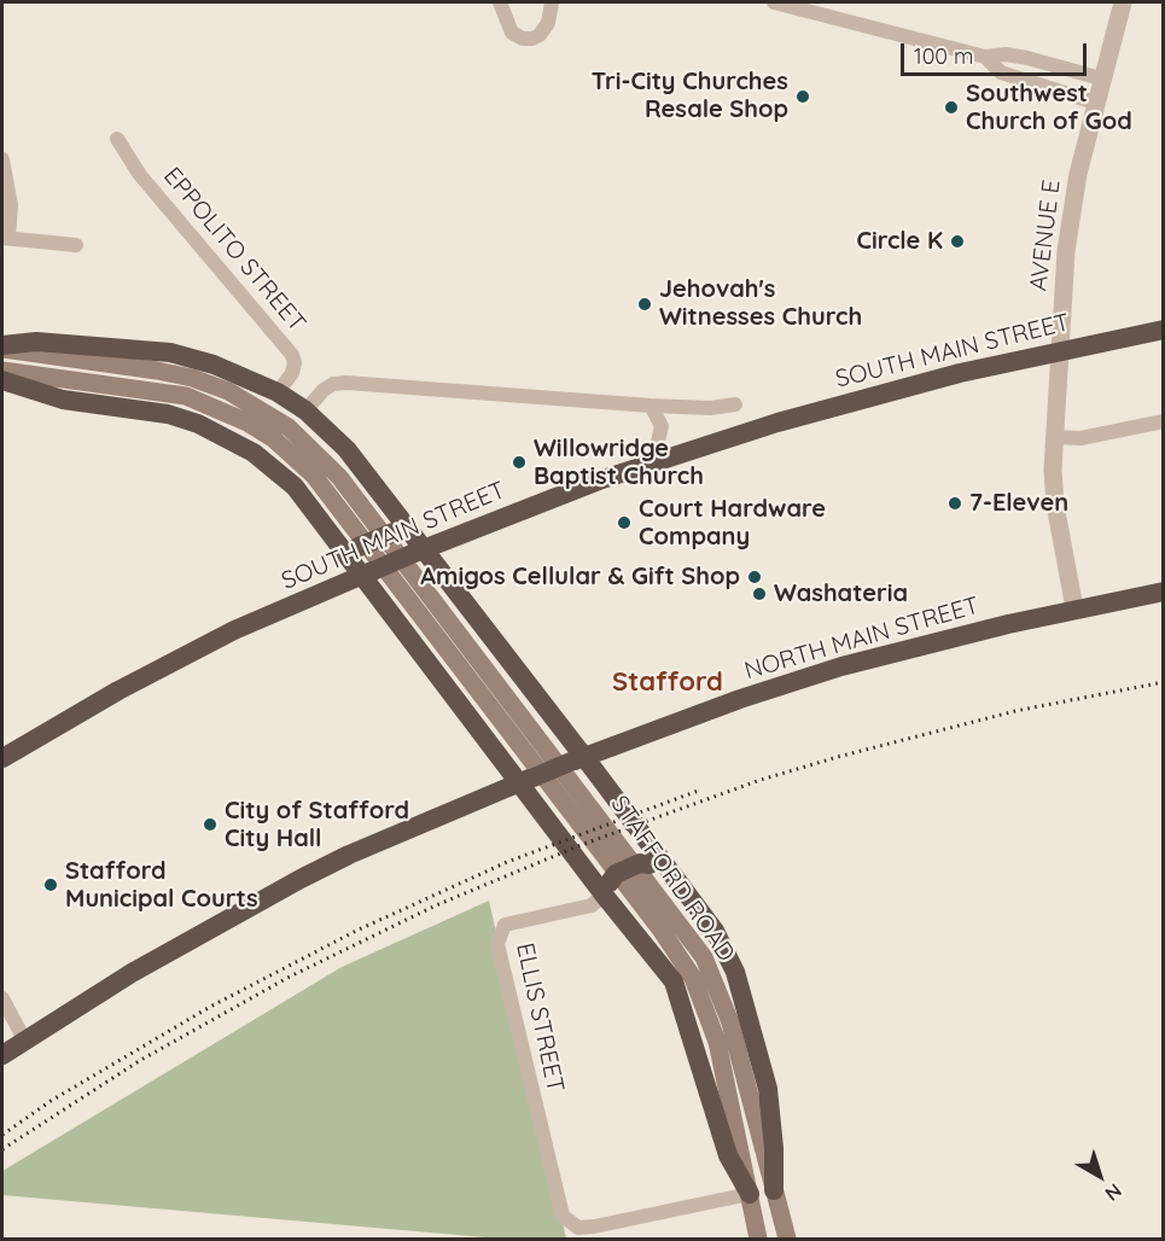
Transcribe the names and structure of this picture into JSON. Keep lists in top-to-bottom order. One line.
{"streets":{"highway":["SOUTH MAIN STREET","NORTH MAIN STREET"],"main road":["STAFFORD ROAD"],"street":["AVENUE E","EPPOLITO STREET","ELLIS STREET"]},"crossings":[["AVENUE E","SOUTH MAIN STREET"],["AVENUE E","NORTH MAIN STREET"],["STAFFORD ROAD","ELLIS STREET"]],"districts":["Stafford"],"places":["Tri-City Churches Resale Shop","Southwest Church of God","Circle K","Jehovah's Witnesses Church","Willowridge Baptist Church","7-Eleven","Court Hardware Company","Amigos Cellular & Gift Shop","Washateria","City of Stafford City Hall","Stafford Municipal Courts"],"scale_bar":"100 m","north":"bottom right"}
